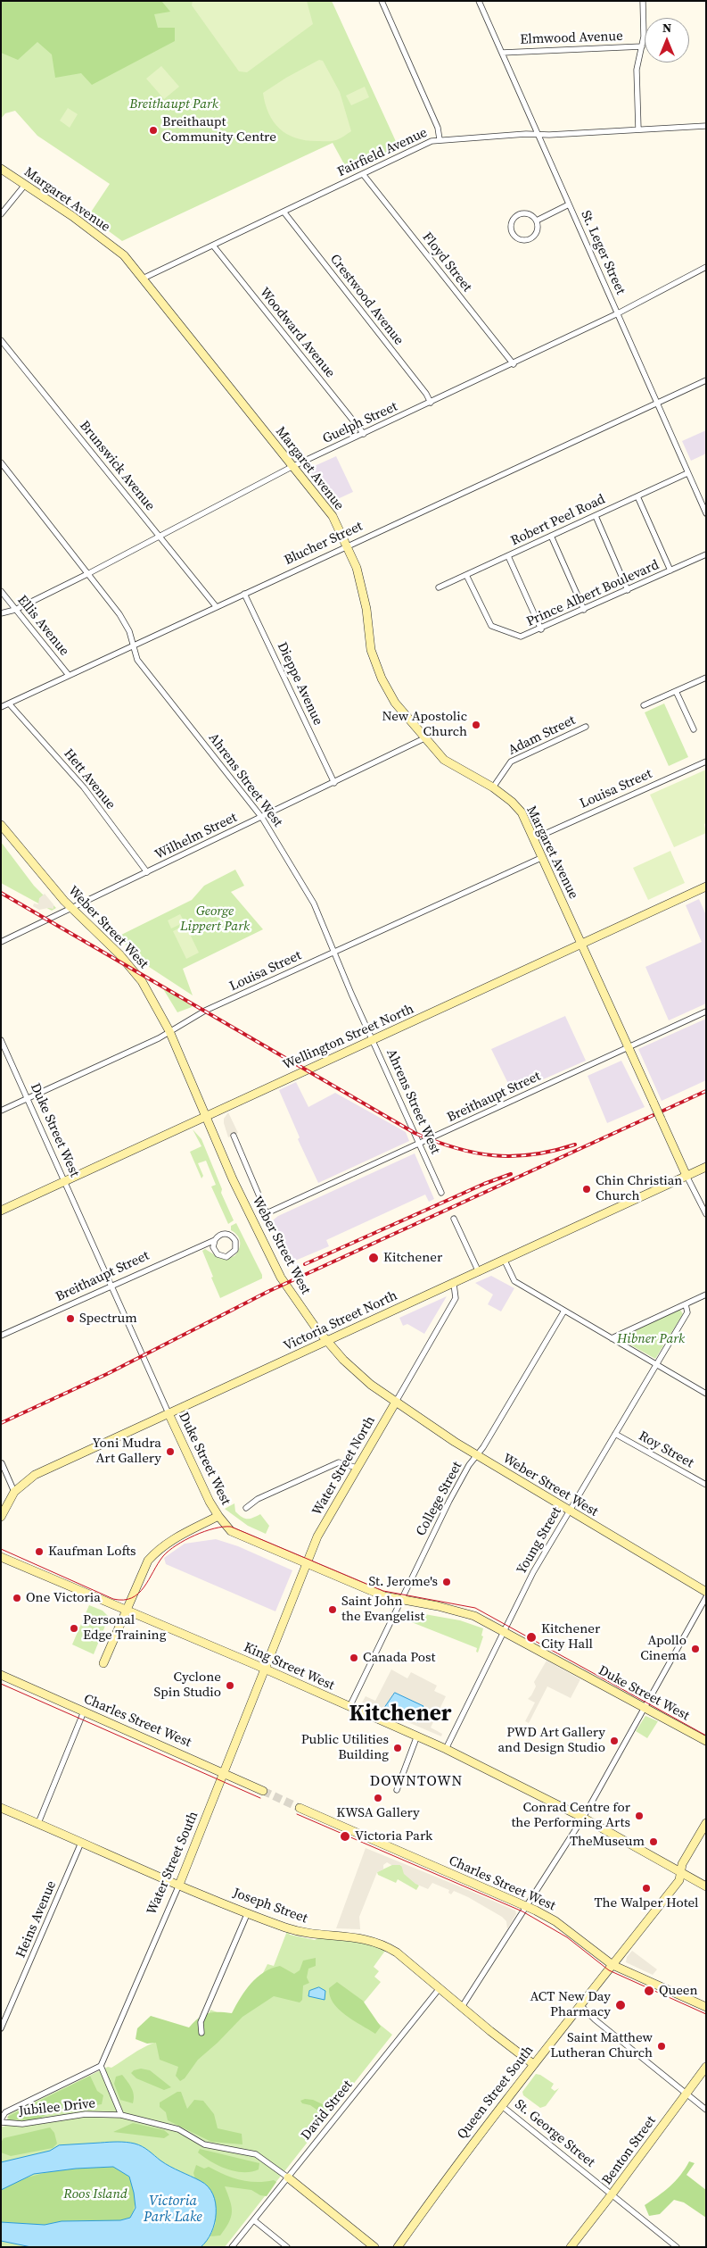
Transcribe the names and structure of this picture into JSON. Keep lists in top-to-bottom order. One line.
{"streets":{"street":["Elmwood Avenue","Fairfield Avenue","Margaret Avenue","St. Leger Street","Floyd Street","Crestwood Avenue","Woodward Avenue","Guelph Street","Brunswick Avenue","Robert Peel Road","Blucher Street","Prince Albert Boulevard","Ellis Avenue","Dieppe Avenue","Adam Street","Hett Avenue","Ahrens Street West","Louisa Street","Wilhelm Street","Weber Street West","Wellington Street North","Breithaupt Street","Duke Street West","Victoria Street North","Roy Street","Water Street North","College Street","Young Street","King Street West","Charles Street West","Water Street South","Joseph Street","Heins Avenue","Queen Street South","Jubilee Drive","David Street","St. George Street","Benton Street"]},"crossings":[["Elmwood Avenue","St. Leger Street"],["Fairfield Avenue","Margaret Avenue"],["Fairfield Avenue","St. Leger Street"],["Fairfield Avenue","Floyd Street"],["Fairfield Avenue","Crestwood Avenue"],["Fairfield Avenue","Woodward Avenue"],["Margaret Avenue","Guelph Street"],["Margaret Avenue","Blucher Street"],["Margaret Avenue","Adam Street"],["Margaret Avenue","Louisa Street"],["Margaret Avenue","Wilhelm Street"],["Margaret Avenue","Wellington Street North"],["Margaret Avenue","Breithaupt Street"],["Margaret Avenue","Victoria Street North"],["St. Leger Street","Guelph Street"],["St. Leger Street","Robert Peel Road"],["St. Leger Street","Blucher Street"],["Floyd Street","Guelph Street"],["Crestwood Avenue","Guelph Street"],["Woodward Avenue","Guelph Street"],["Guelph Street","Brunswick Avenue"],["Guelph Street","Ellis Avenue"],["Guelph Street","Ahrens Street West"],["Brunswick Avenue","Blucher Street"],["Robert Peel Road","Prince Albert Boulevard"],["Blucher Street","Ellis Avenue"],["Blucher Street","Dieppe Avenue"],["Blucher Street","Hett Avenue"],["Blucher Street","Ahrens Street West"],["Dieppe Avenue","Wilhelm Street"],["Hett Avenue","Wilhelm Street"],["Ahrens Street West","Louisa Street"],["Ahrens Street West","Wilhelm Street"],["Ahrens Street West","Wellington Street North"],["Ahrens Street West","Breithaupt Street"],["Louisa Street","Weber Street West"],["Louisa Street","Duke Street West"],["Wilhelm Street","Weber Street West"],["Weber Street West","Wellington Street North"],["Weber Street West","Breithaupt Street"],["Weber Street West","Victoria Street North"],["Weber Street West","Water Street North"],["Weber Street West","College Street"],["Weber Street West","Young Street"],["Wellington Street North","Duke Street West"],["Breithaupt Street","Duke Street West"],["Duke Street West","Victoria Street North"],["Duke Street West","Water Street North"],["Duke Street West","College Street"],["Duke Street West","Young Street"],["Victoria Street North","Water Street North"],["Roy Street","Young Street"],["Water Street North","King Street West"],["Water Street North","Water Street South"],["College Street","King Street West"],["Young Street","King Street West"],["King Street West","Water Street South"],["King Street West","Queen Street South"],["Charles Street West","Water Street South"],["Charles Street West","Queen Street South"],["Water Street South","Joseph Street"],["Joseph Street","Heins Avenue"],["Joseph Street","Queen Street South"],["Joseph Street","David Street"],["Queen Street South","St. George Street"],["Jubilee Drive","David Street"],["St. George Street","Benton Street"]],"districts":["Kitchener","DOWNTOWN"],"water":["Victoria Park Lake"],"parks":["Breithaupt Park","George Lippert Park","Hibner Park","Roos Island"],"places":["Breithaupt Community Centre","New Apostolic Church","Chin Christian Church","Kitchener","Spectrum","Yoni Mudra Art Gallery","Kaufman Lofts","St. Jerome's","One Victoria","Saint John the Evangelist","Personal Edge Training","Kitchener City Hall","Apollo Cinema","Canada Post","Cyclone Spin Studio","PWD Art Gallery and Design Studio","Public Utilities Building","KWSA Gallery","Conrad Centre for the Performing Arts","Victoria Park","TheMuseum","The Walper Hotel","Queen","ACT New Day Pharmacy","Saint Matthew Lutheran Church"],"north":"top"}
